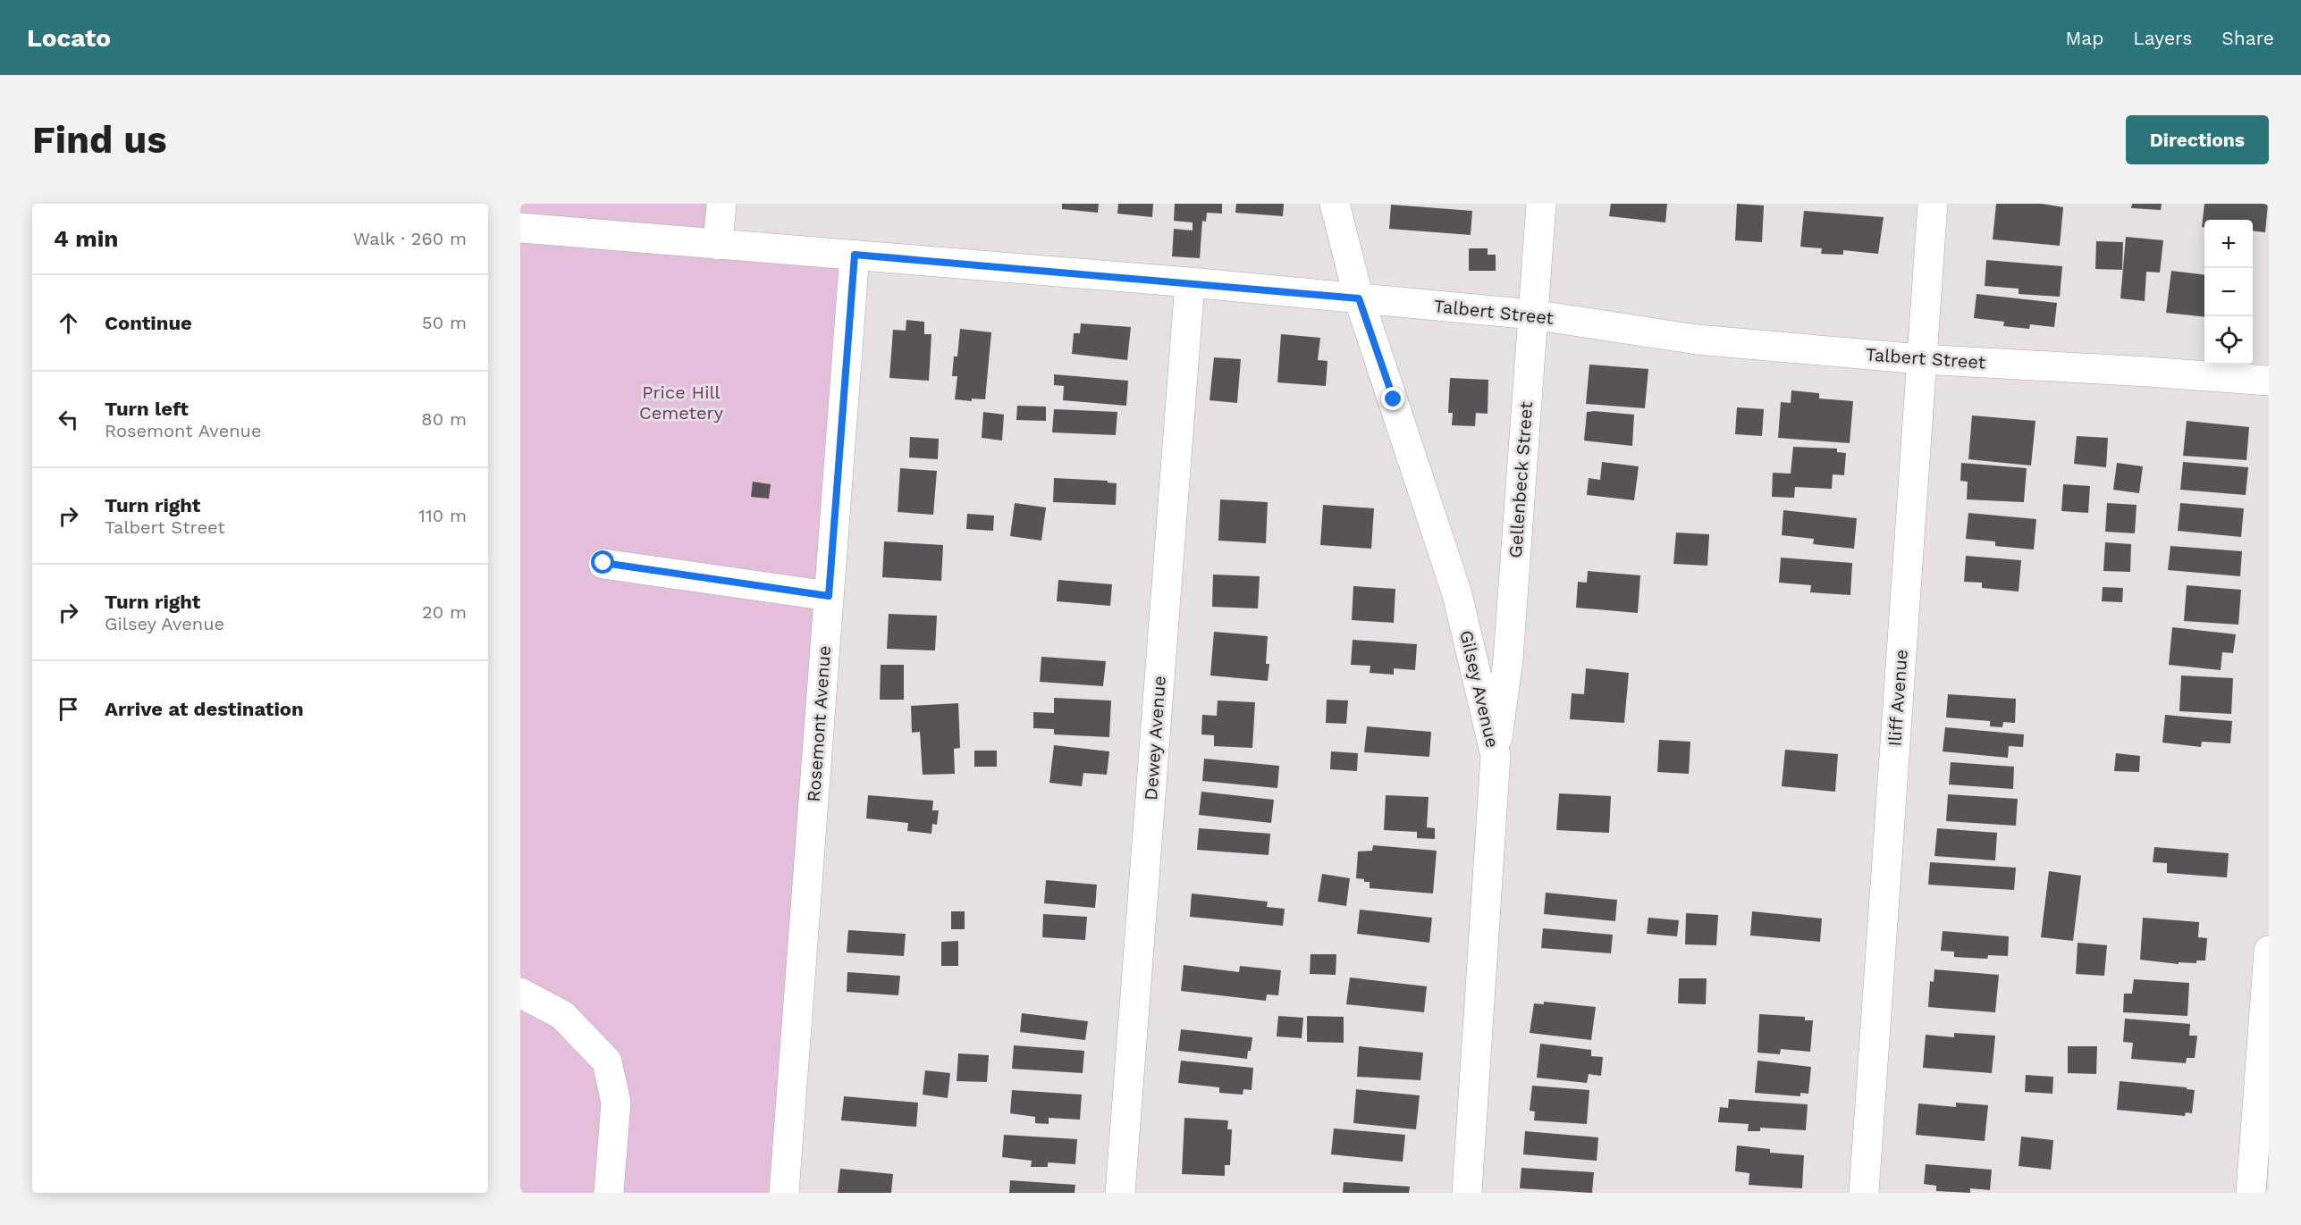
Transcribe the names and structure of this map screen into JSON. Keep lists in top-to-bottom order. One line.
{"streets":{"street":["Talbert Street","Gellenbeck Street","Gilsey Avenue","Iliff Avenue","Rosemont Avenue","Dewey Avenue"]},"crossings":[["Talbert Street","Gellenbeck Street"],["Talbert Street","Gilsey Avenue"],["Talbert Street","Iliff Avenue"],["Talbert Street","Rosemont Avenue"],["Talbert Street","Dewey Avenue"],["Gellenbeck Street","Gilsey Avenue"]],"parks":["Price Hill Cemetery"],"page":{"header":"Locato","nav":["Map","Layers","Share"],"buttons":"Directions","title":"Find us","heading":["4 min","Walk · 260 m"],"map_buttons":["+","−"],"list":[["Continue","50 m"],["Turn left","Rosemont Avenue","80 m"],["Turn right","Talbert Street","110 m"],["Turn right","Gilsey Avenue","20 m"],"Arrive at destination"]}}
